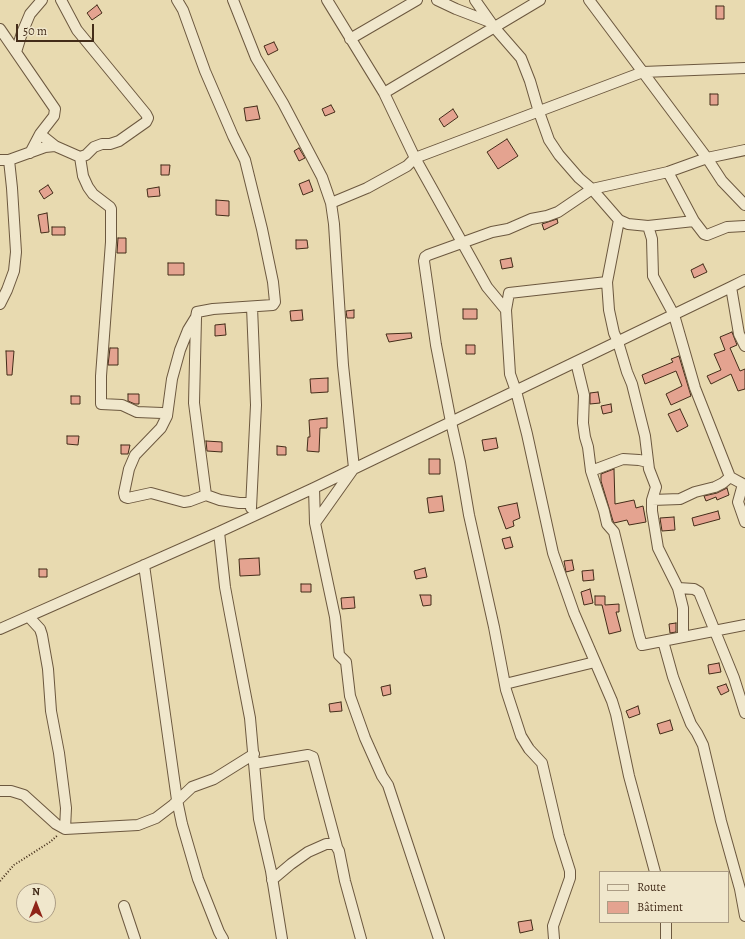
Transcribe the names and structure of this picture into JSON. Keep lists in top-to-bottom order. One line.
{"legend":["Route","Bâtiment"],"scale_bar":"50 m","north":"top"}
